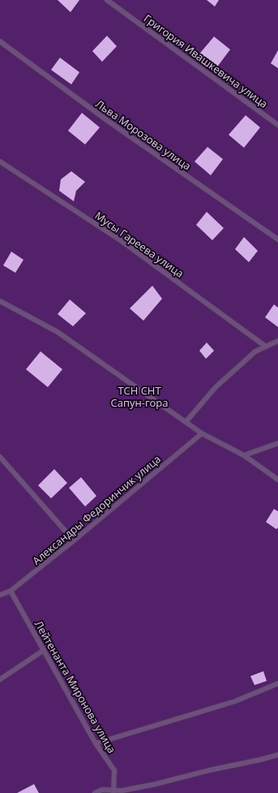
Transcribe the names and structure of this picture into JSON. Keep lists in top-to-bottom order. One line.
{"streets":{"lane":["Григория Ивашкевича улица","Льва Морозова улица","Мусы Гареева улица","Александры Федоринчик улица","Лейтенанта Миронова улица"]},"crossings":[["Александры Федоринчик улица","Лейтенанта Миронова улица"]],"parks":["ТСН СНТ Сапун-гора"]}
